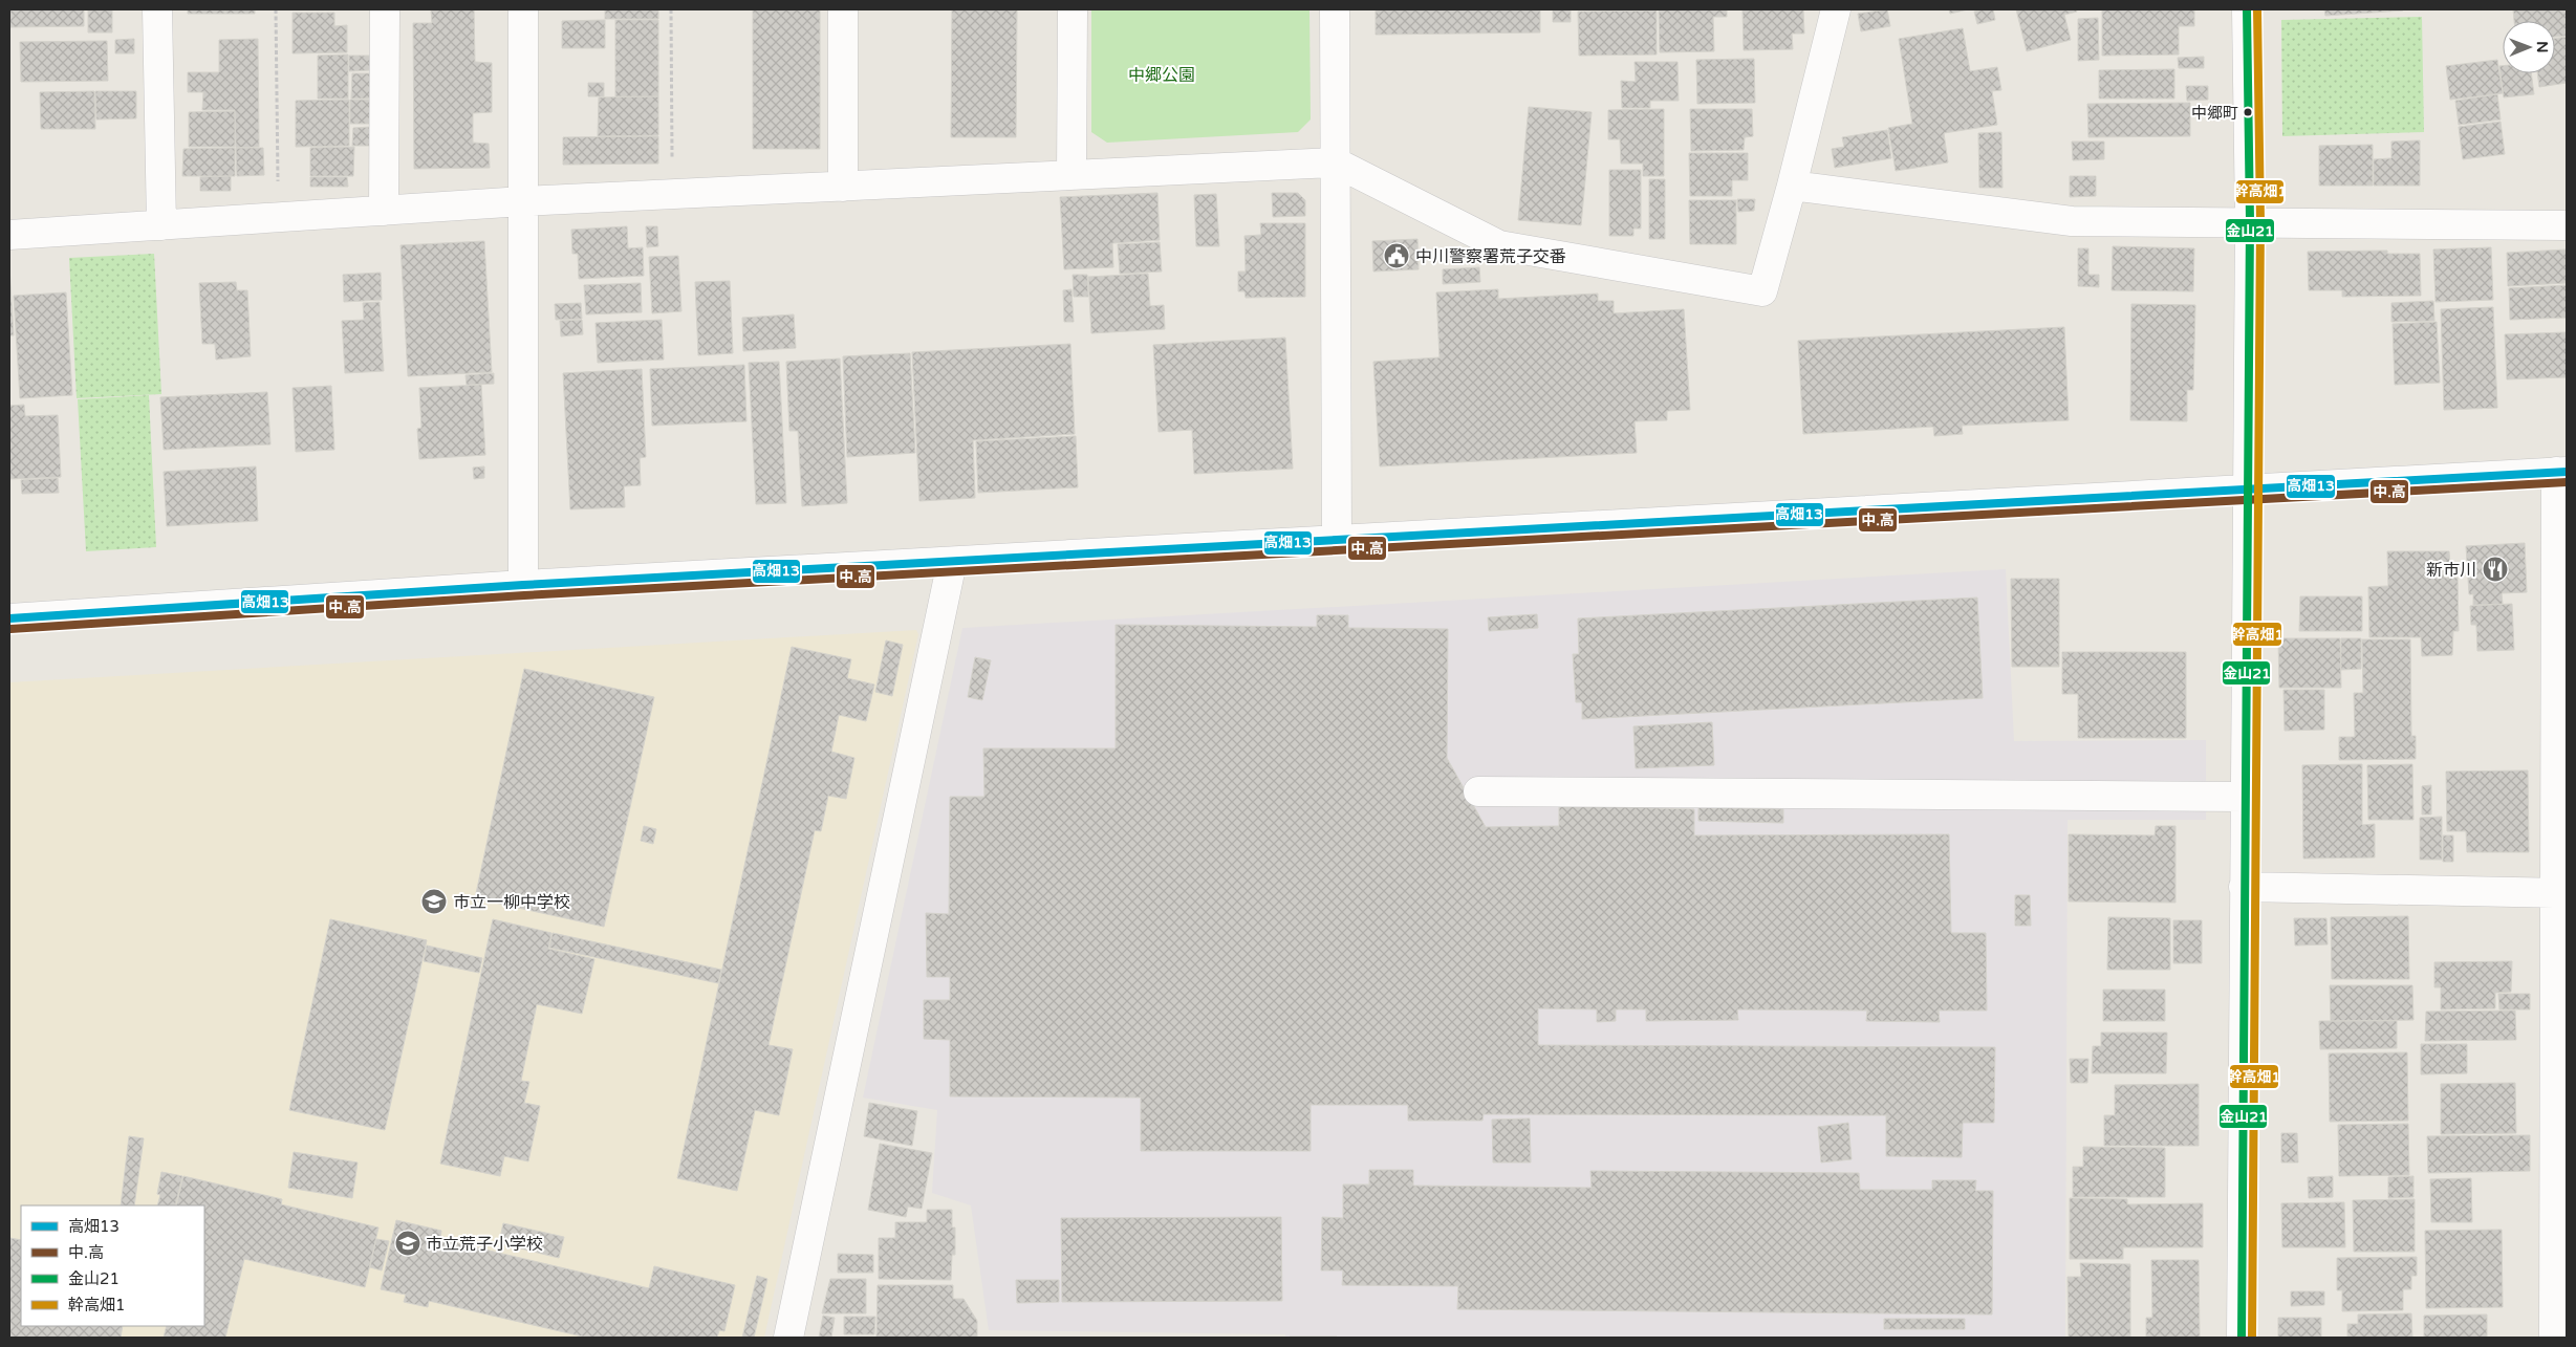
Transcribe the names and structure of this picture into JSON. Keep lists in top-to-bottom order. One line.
{"parks":["中郷公園"],"places":{"other":["中郷町"],"public building":["中川警察署荒子交番"],"restaurant":["新市川"],"school or university":["市立一柳中学校","市立荒子小学校"]},"lines":["transit line 金山21","transit line 幹高畑1","transit line 高畑13","transit line 中.高"],"legend":["高畑13","中.高","金山21","幹高畑1"],"north":"right"}
